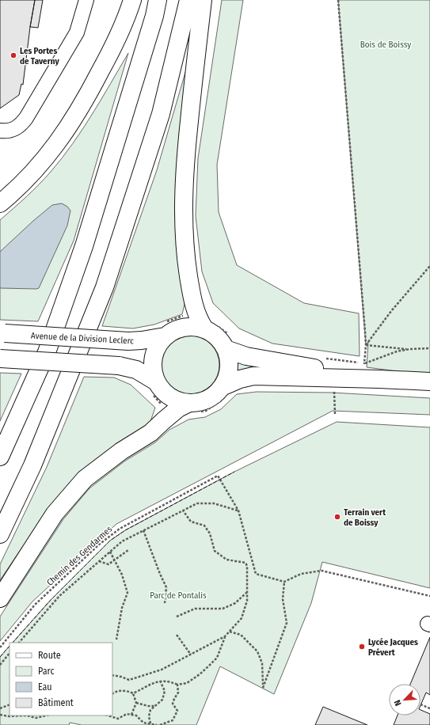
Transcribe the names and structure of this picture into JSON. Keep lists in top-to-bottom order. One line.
{"streets":{"main road":["Avenue de la Division Leclerc"],"path":["Chemin des Gendarmes"]},"parks":["Bois de Boissy","Parc de Pontalis"],"places":["Les Portes de Taverny","Terrain vert de Boissy","Lycée Jacques Prévert"],"legend":["Route","Parc","Eau","Bâtiment"],"north":"bottom left"}
